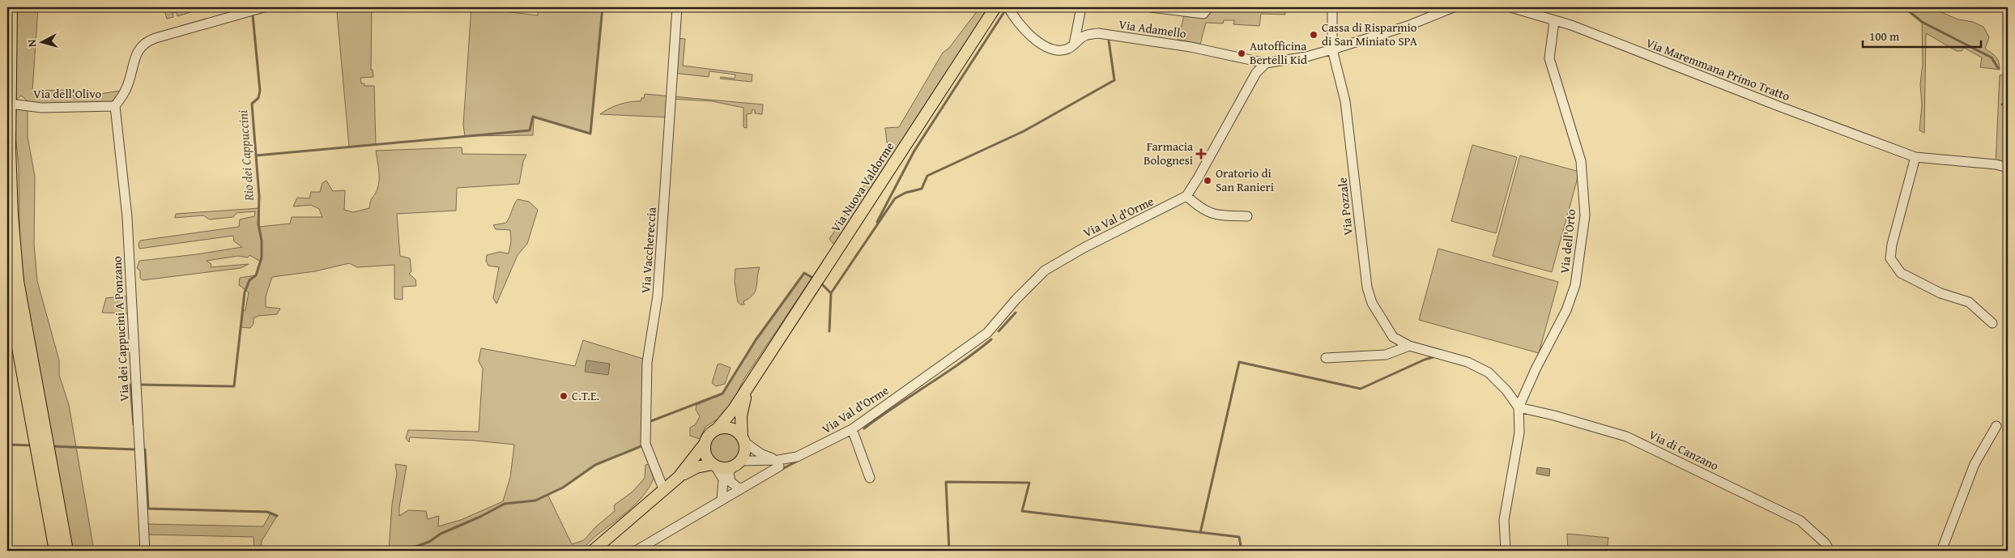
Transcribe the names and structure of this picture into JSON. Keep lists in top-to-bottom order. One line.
{"streets":{"main road":["Via Nuova Valdorme"],"street":["Via Adamello","Via Maremmana Primo Tratto","Via dell'Olivo","Via Pozzale","Via Val d'Orme","Via dell'Orto","Via Vacchereccia","Via dei Cappucini A Ponzano","Via di Canzano"]},"crossings":[["Via Maremmana Primo Tratto","Via dell'Orto"],["Via dell'Olivo","Via dei Cappucini A Ponzano"],["Via Nuova Valdorme","Via Val d'Orme"],["Via Nuova Valdorme","Via Vacchereccia"],["Via Pozzale","Via dell'Orto"],["Via Pozzale","Via di Canzano"],["Via dell'Orto","Via di Canzano"]],"water":["Rio dei Cappuccini"],"places":{"other":["Cassa di Risparmio di San Miniato SPA","Autofficina Bertelli Kid","Oratorio di San Ranieri","C.T.E."],"health":["Farmacia Bolognesi"]},"scale_bar":"100 m","north":"left"}
